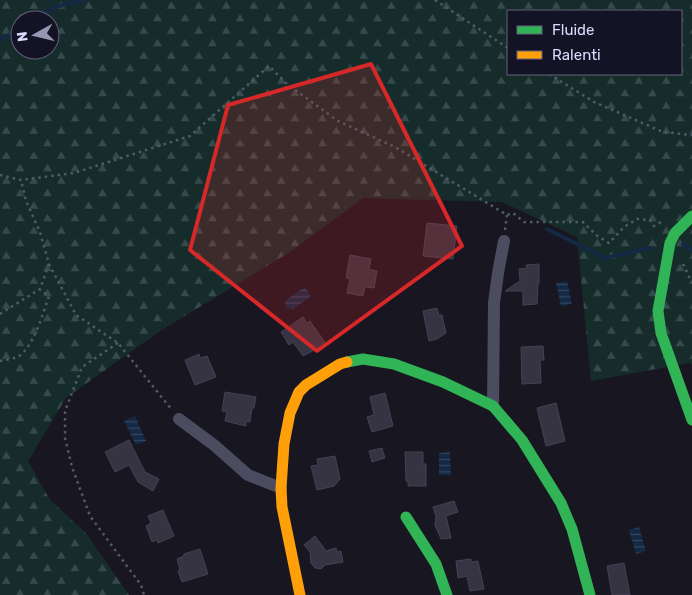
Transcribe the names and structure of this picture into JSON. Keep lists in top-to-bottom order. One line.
{"legend":["Fluide","Ralenti"],"north":"left"}
